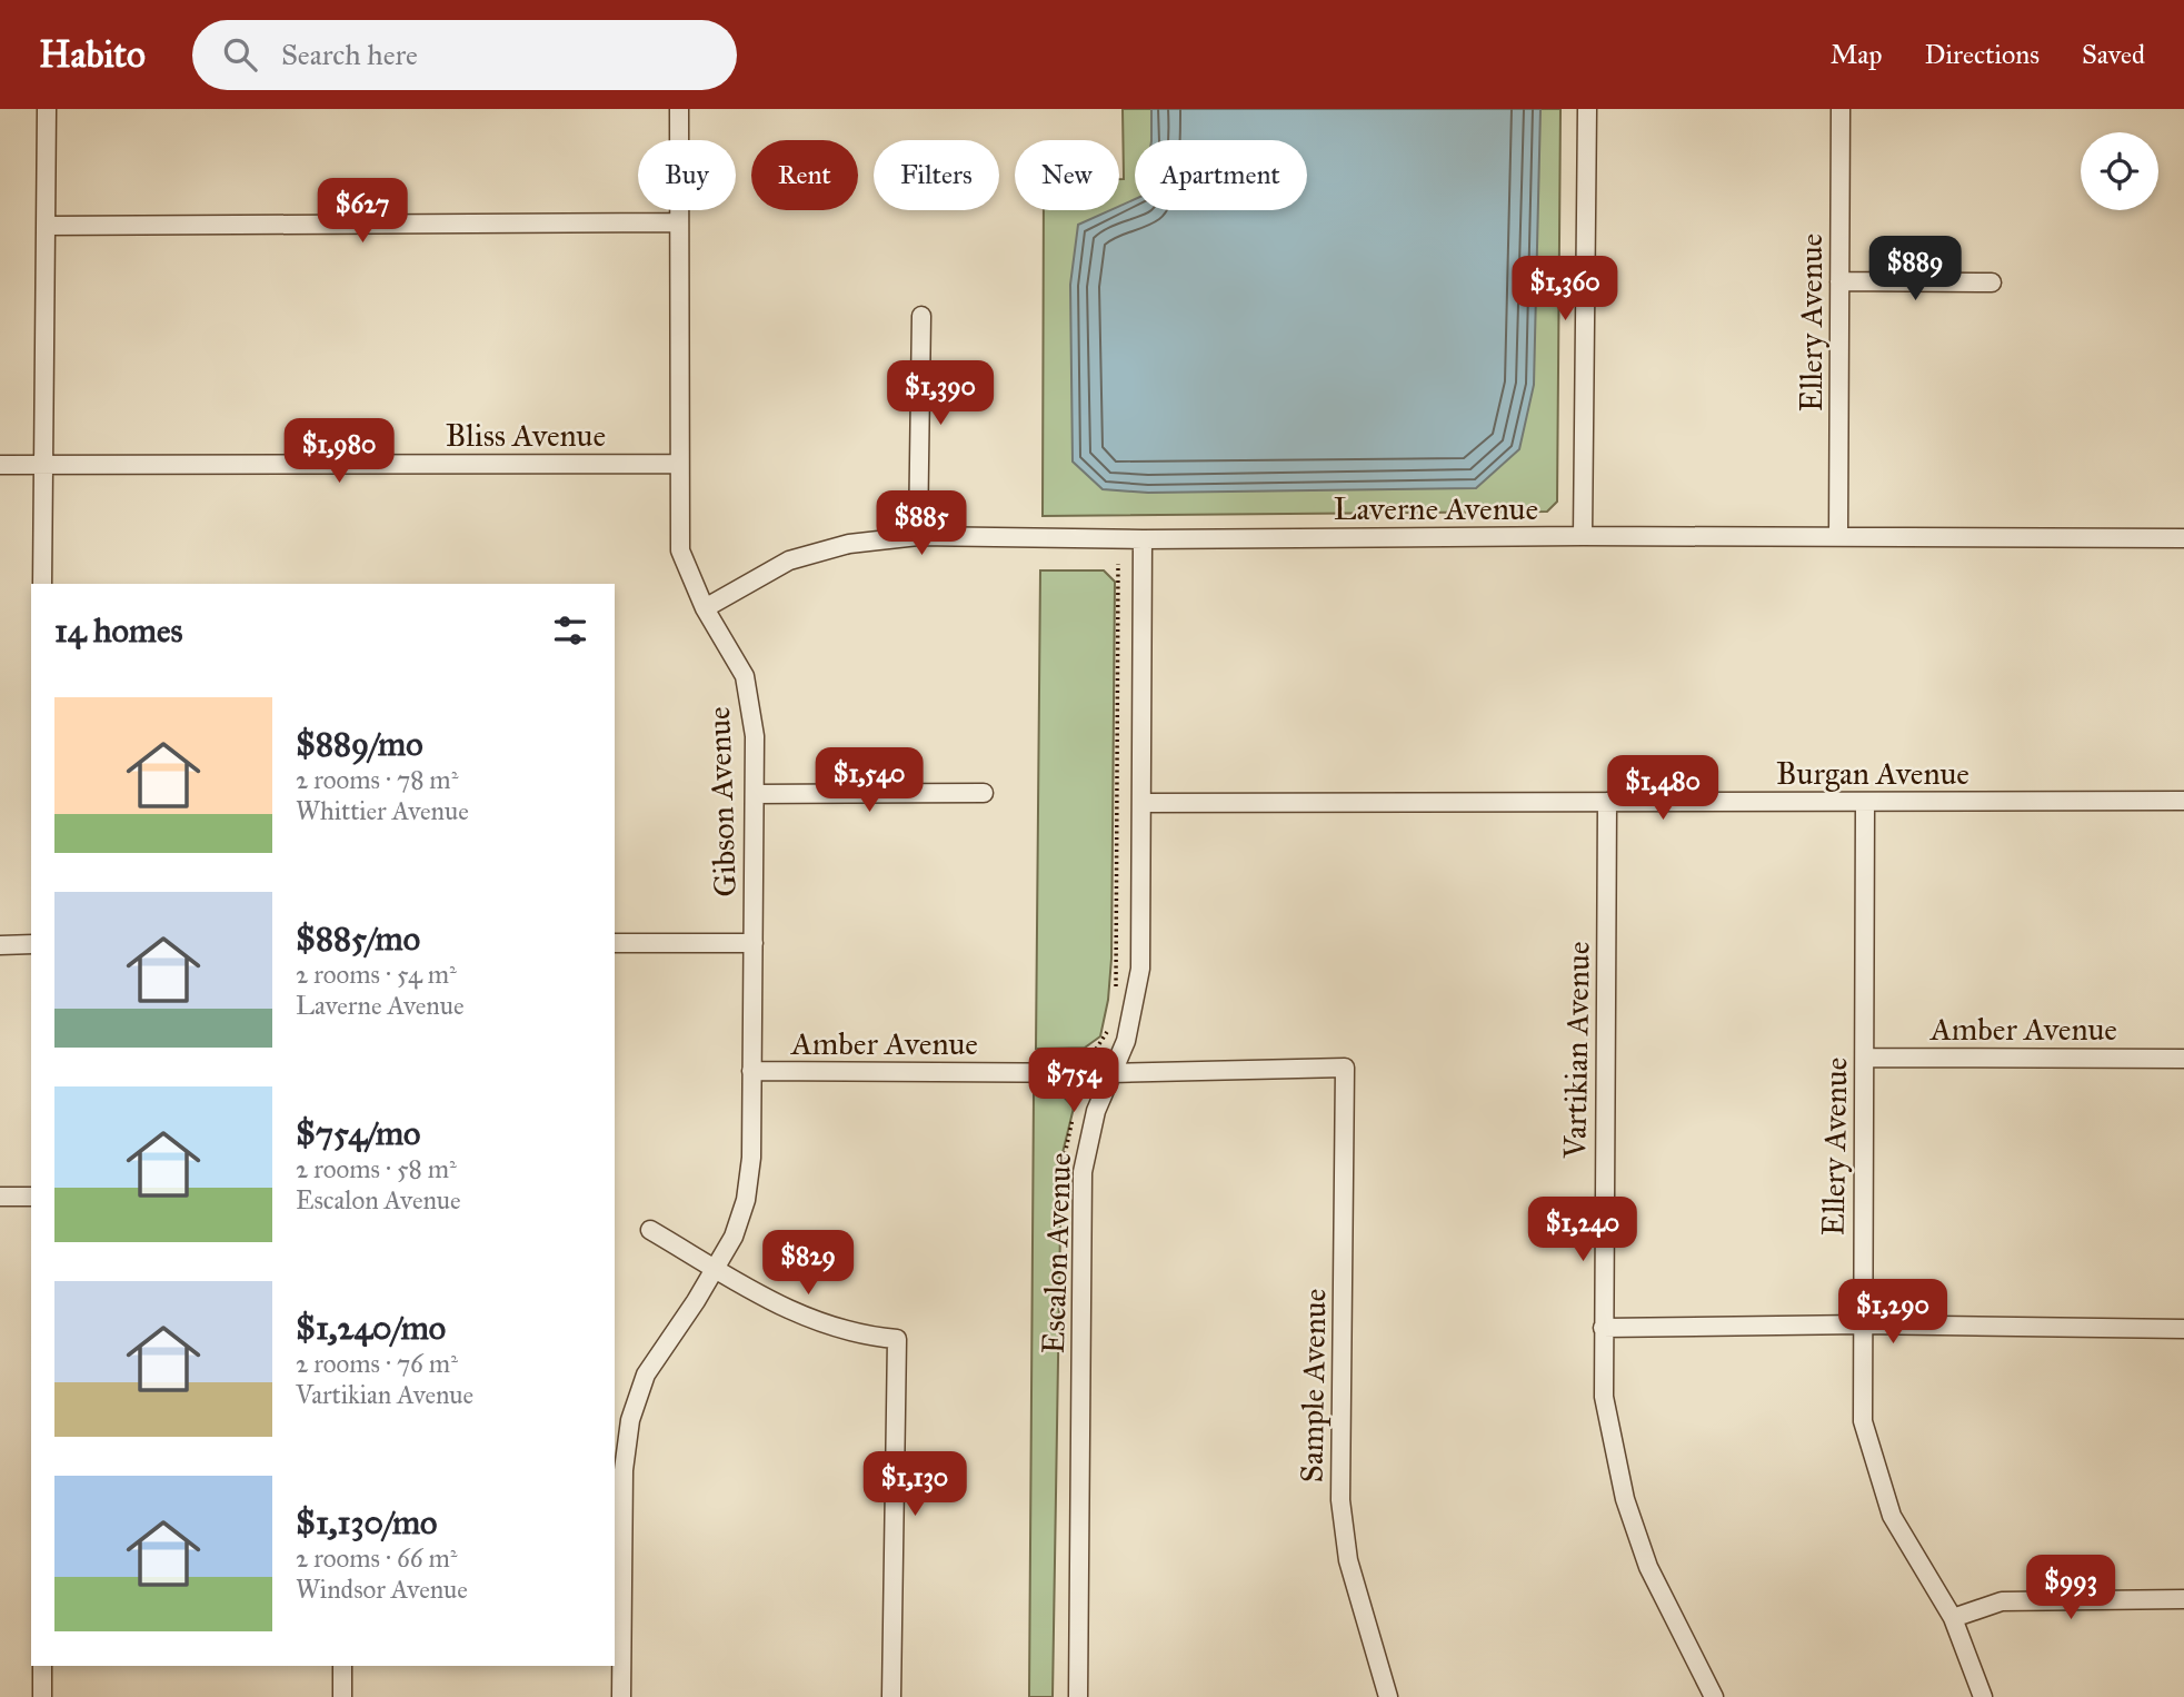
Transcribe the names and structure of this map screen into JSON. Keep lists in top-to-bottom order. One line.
{"streets":{"street":["Ellery Avenue","Bliss Avenue","Laverne Avenue","Burgan Avenue","Gibson Avenue","Amber Avenue","Vartikian Avenue","Escalon Avenue","Sample Avenue"]},"crossings":[["Ellery Avenue","Laverne Avenue"],["Ellery Avenue","Burgan Avenue"],["Ellery Avenue","Amber Avenue"],["Bliss Avenue","Gibson Avenue"],["Laverne Avenue","Gibson Avenue"],["Laverne Avenue","Escalon Avenue"],["Burgan Avenue","Vartikian Avenue"],["Burgan Avenue","Escalon Avenue"],["Gibson Avenue","Amber Avenue"],["Amber Avenue","Escalon Avenue"],["Amber Avenue","Sample Avenue"]],"page":{"header":"Habito","search":"Search here","nav":["Map","Directions","Saved"],"chip":["Buy","Rent","Filters","New","Apartment"],"price":["$627","$889","$1,360","$1,390","$1,980","$885","$1,540","$1,480","$754","$1,240","$829","$1,290","$1,130","$993"],"heading":"14 homes","list":[{"name":"$889/mo","note":"2 rooms · 78 m² · Whittier Avenue"},{"name":"$885/mo","note":"2 rooms · 54 m² · Laverne Avenue"},{"name":"$754/mo","note":"2 rooms · 58 m² · Escalon Avenue"},{"name":"$1,240/mo","note":"2 rooms · 76 m² · Vartikian Avenue"},{"name":"$1,130/mo","note":"2 rooms · 66 m² · Windsor Avenue"}]}}
